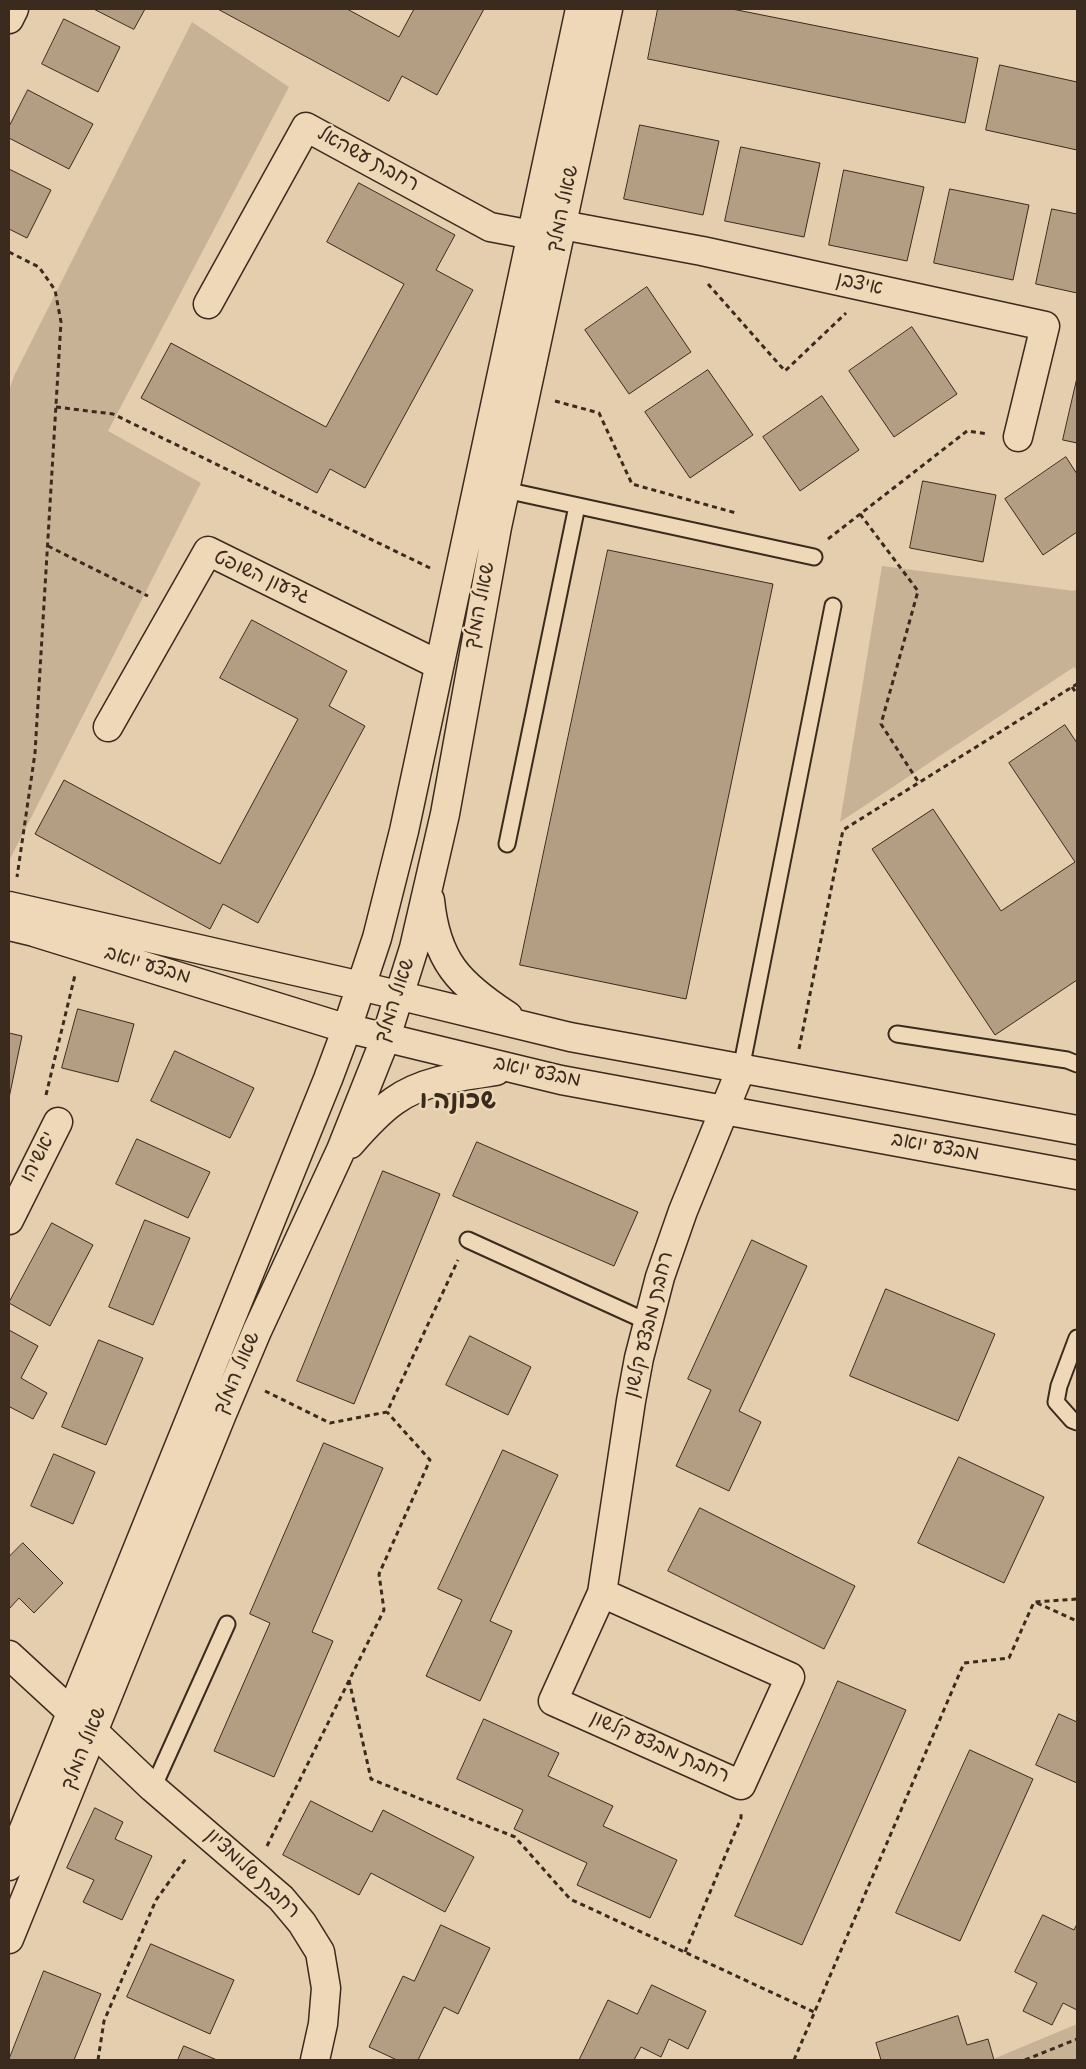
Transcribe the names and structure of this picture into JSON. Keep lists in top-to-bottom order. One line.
{"streets":{"street":["רחבת עשהאל","שאול המלך","איצבן","גדעון השופט","מבצע יואב","יאשיהו","רחבת מבצע קלשון","רחבת שלומציון"]},"crossings":[["רחבת עשהאל","שאול המלך"],["שאול המלך","איצבן"],["שאול המלך","גדעון השופט"],["שאול המלך","מבצע יואב"],["שאול המלך","רחבת שלומציון"],["מבצע יואב","רחבת מבצע קלשון"]],"districts":["שכונה ו"]}
